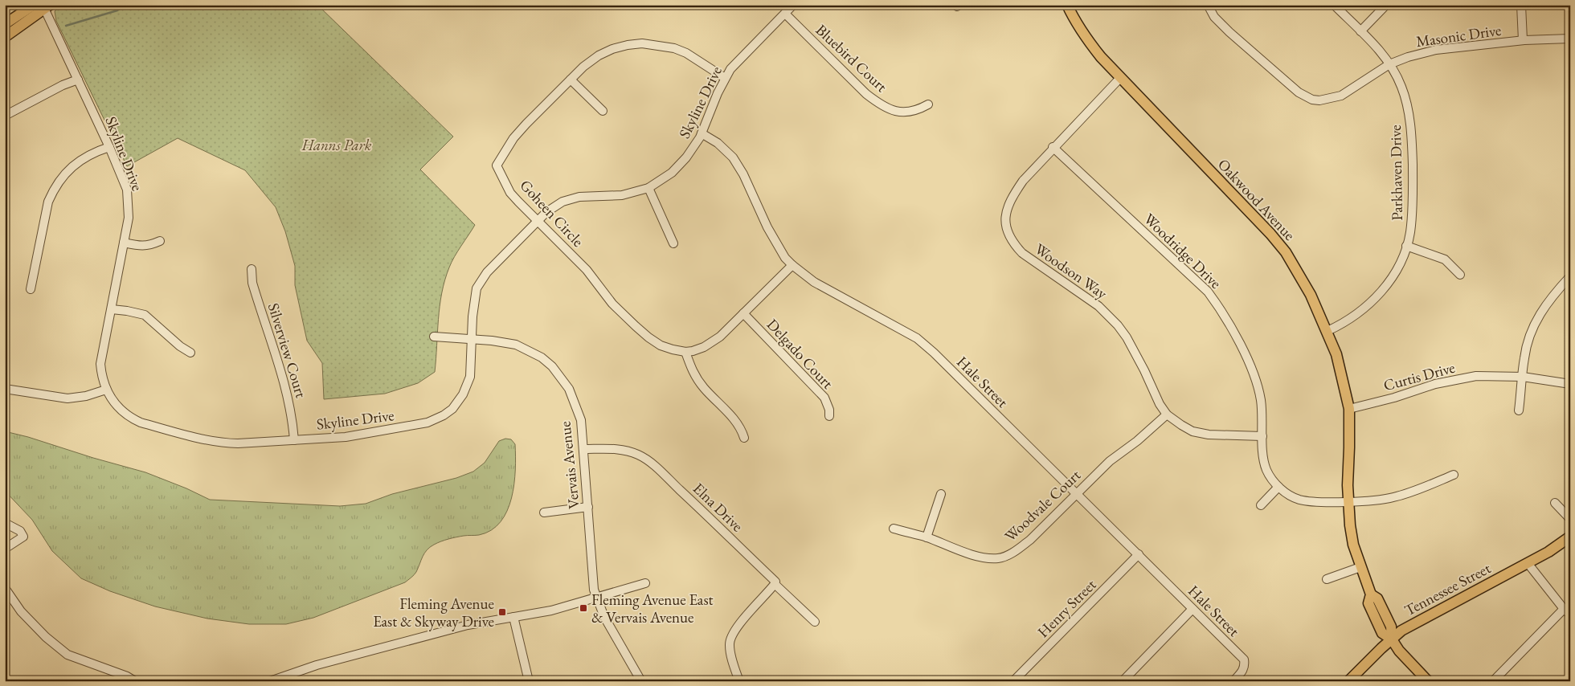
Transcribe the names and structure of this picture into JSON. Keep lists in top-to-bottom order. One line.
{"streets":{"main road":["Oakwood Avenue","Tennessee Street"],"street":["Masonic Drive","Bluebird Court","Skyline Drive","Parkhaven Drive","Goheen Circle","Woodridge Drive","Woodson Way","Silverview Court","Delgado Court","Curtis Drive","Hale Street","Vervais Avenue","Woodvale Court","Elna Drive","Henry Street"]},"crossings":[["Masonic Drive","Parkhaven Drive"],["Bluebird Court","Skyline Drive"],["Skyline Drive","Goheen Circle"],["Skyline Drive","Silverview Court"],["Skyline Drive","Hale Street"],["Skyline Drive","Vervais Avenue"],["Parkhaven Drive","Oakwood Avenue"],["Oakwood Avenue","Woodridge Drive"],["Oakwood Avenue","Woodson Way"],["Oakwood Avenue","Curtis Drive"],["Oakwood Avenue","Tennessee Street"],["Goheen Circle","Delgado Court"],["Goheen Circle","Hale Street"],["Woodridge Drive","Woodson Way"],["Woodson Way","Woodvale Court"],["Hale Street","Woodvale Court"],["Hale Street","Henry Street"],["Vervais Avenue","Elna Drive"]],"parks":["Hanns Park"],"places":{"transit":["Fleming Avenue East & Vervais Avenue","Fleming Avenue East & Skyway Drive"]}}
